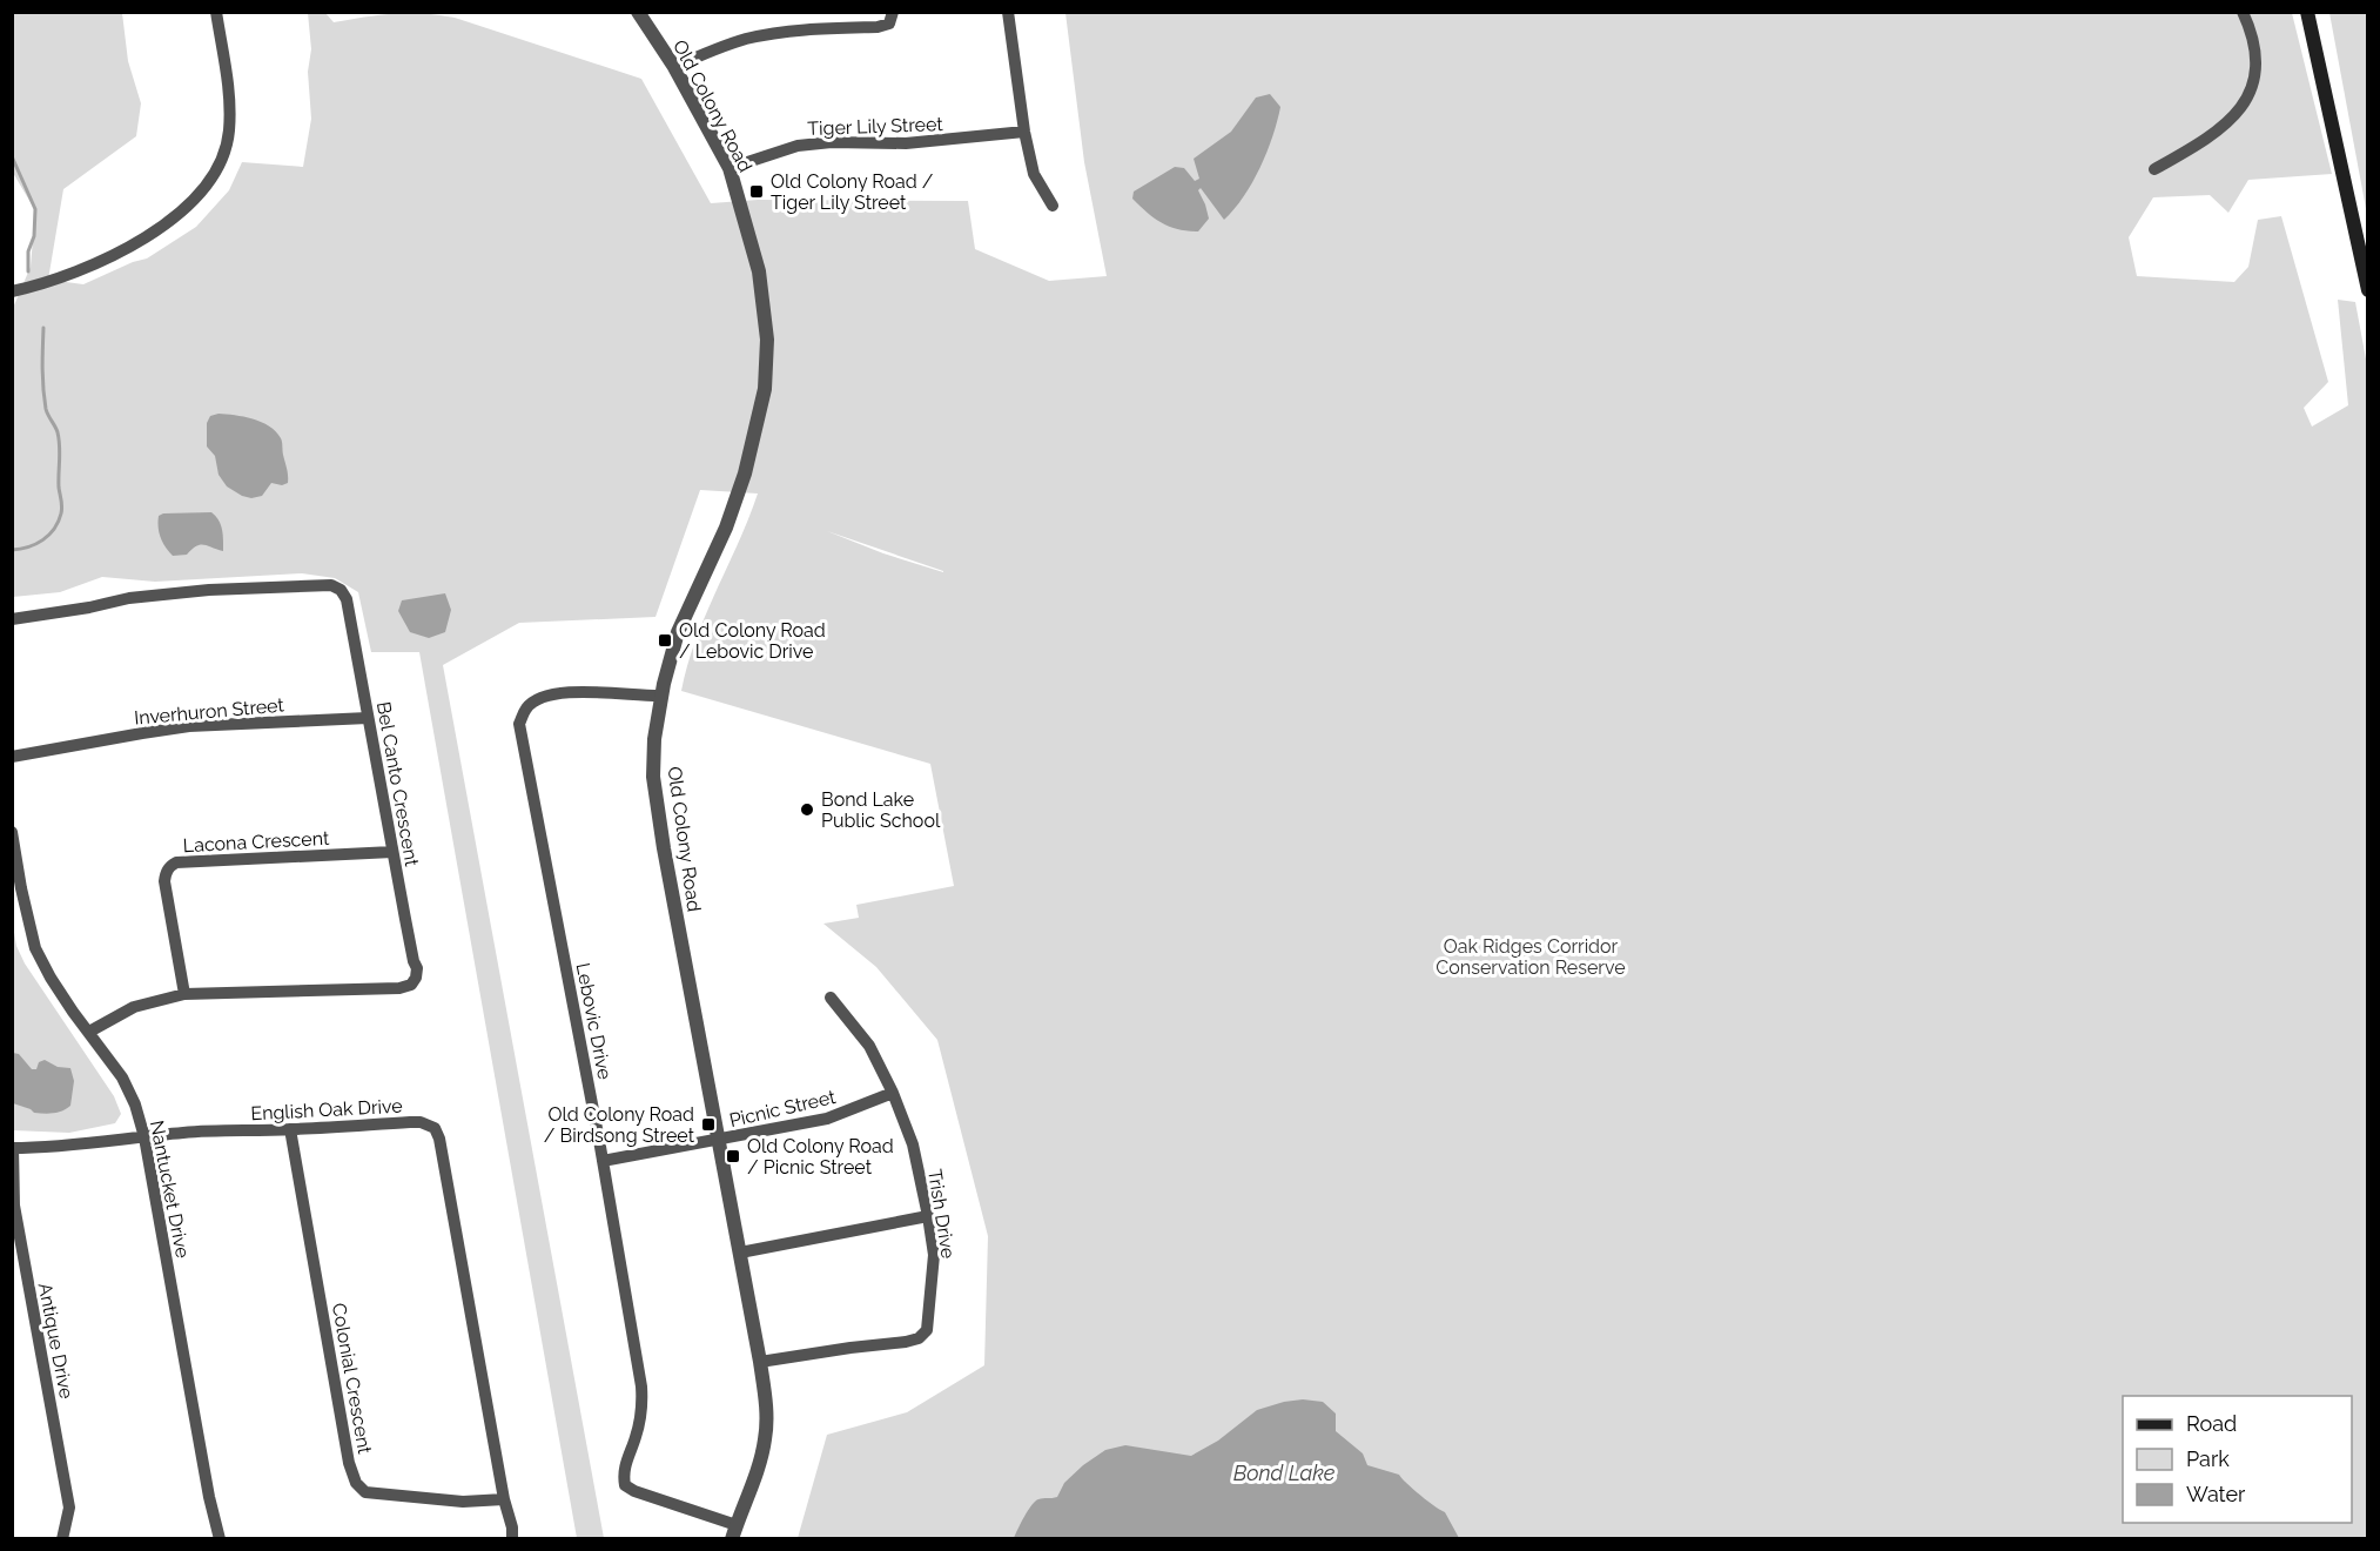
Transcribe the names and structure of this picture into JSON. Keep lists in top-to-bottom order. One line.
{"streets":{"street":["Old Colony Road","Tiger Lily Street","Inverhuron Street","Bel Canto Crescent","Lacona Crescent","Lebovic Drive","Picnic Street","English Oak Drive","Nantucket Drive","Trish Drive","Antique Drive","Colonial Crescent"]},"crossings":[["Old Colony Road","Tiger Lily Street"],["Old Colony Road","Lebovic Drive"],["Old Colony Road","Picnic Street"],["Old Colony Road","Trish Drive"],["Inverhuron Street","Bel Canto Crescent"],["Bel Canto Crescent","Lacona Crescent"],["Bel Canto Crescent","Nantucket Drive"],["Lebovic Drive","Picnic Street"],["Picnic Street","Trish Drive"],["English Oak Drive","Nantucket Drive"],["English Oak Drive","Antique Drive"],["English Oak Drive","Colonial Crescent"]],"water":["Bond Lake"],"parks":["Oak Ridges Corridor Conservation Reserve"],"places":{"transit":["Old Colony Road / Tiger Lily Street","Old Colony Road / Lebovic Drive","Old Colony Road / Birdsong Street","Old Colony Road / Picnic Street"],"other":["Bond Lake Public School"]},"legend":["Road","Park","Water"]}
